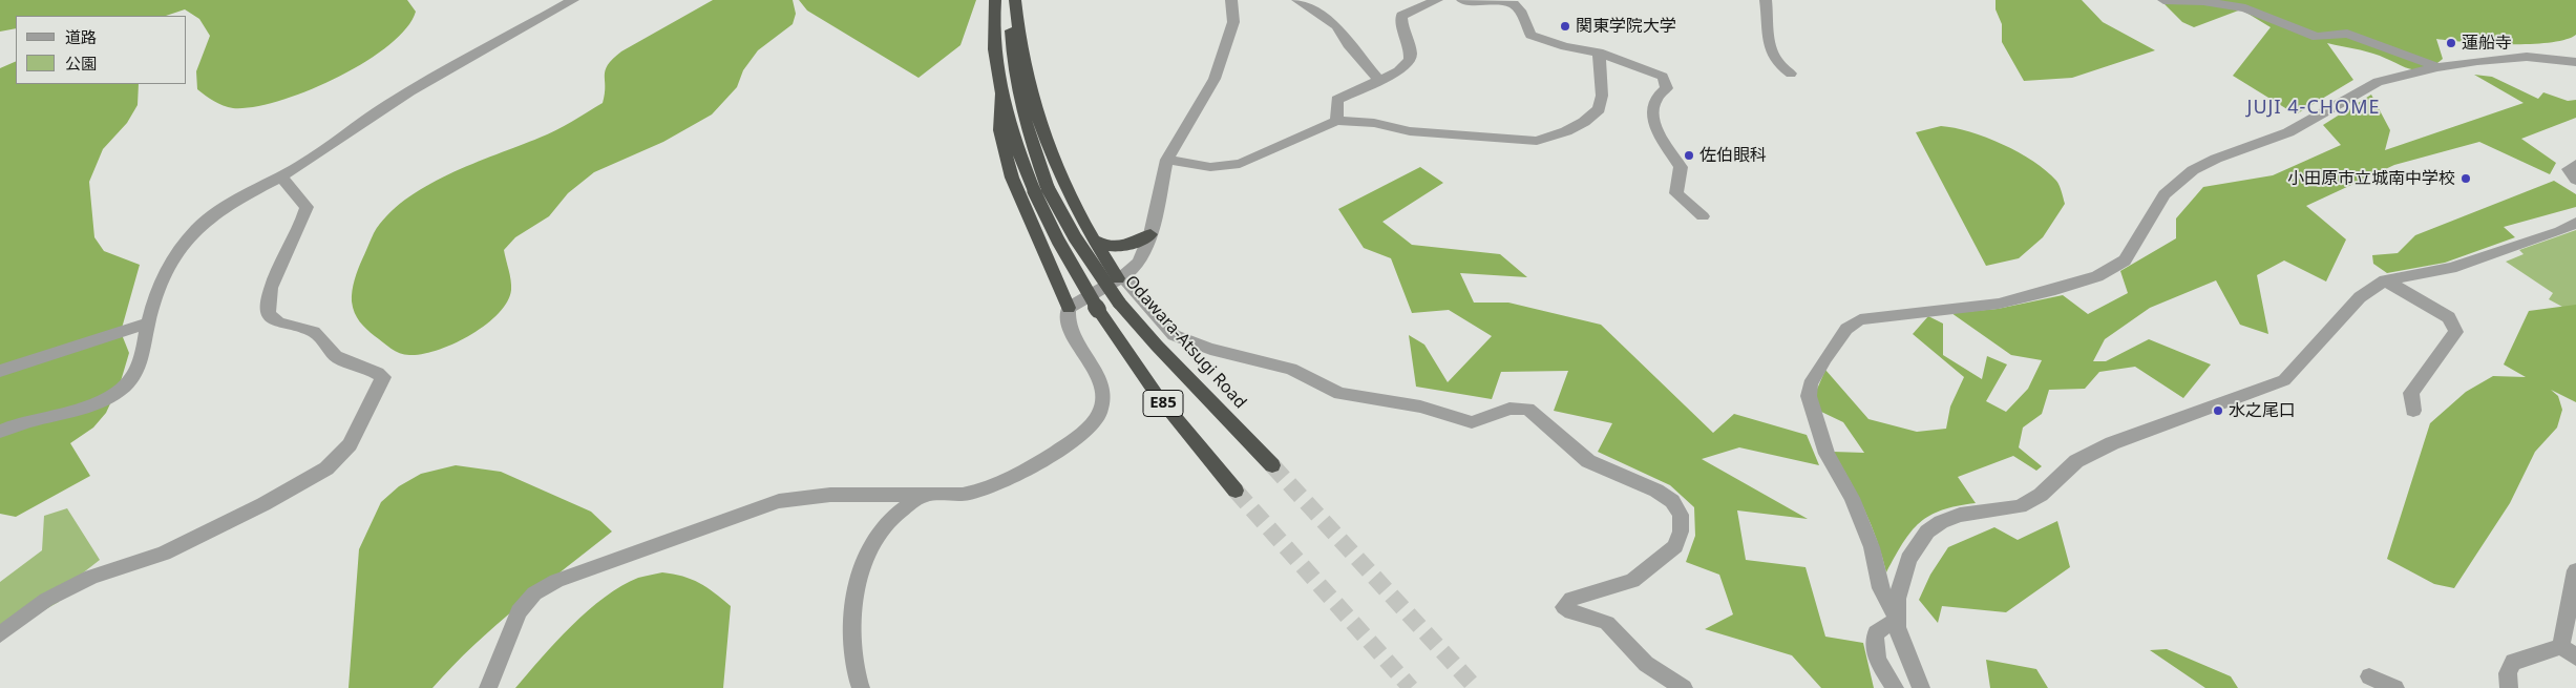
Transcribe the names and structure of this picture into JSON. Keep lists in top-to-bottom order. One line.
{"streets":{"highway":["Odawara-Atsugi Road","E85"]},"districts":["JUJI 4-CHOME"],"places":["関東学院大学","蓮船寺","佐伯眼科","小田原市立城南中学校","水之尾口"],"legend":["道路","公園"]}
